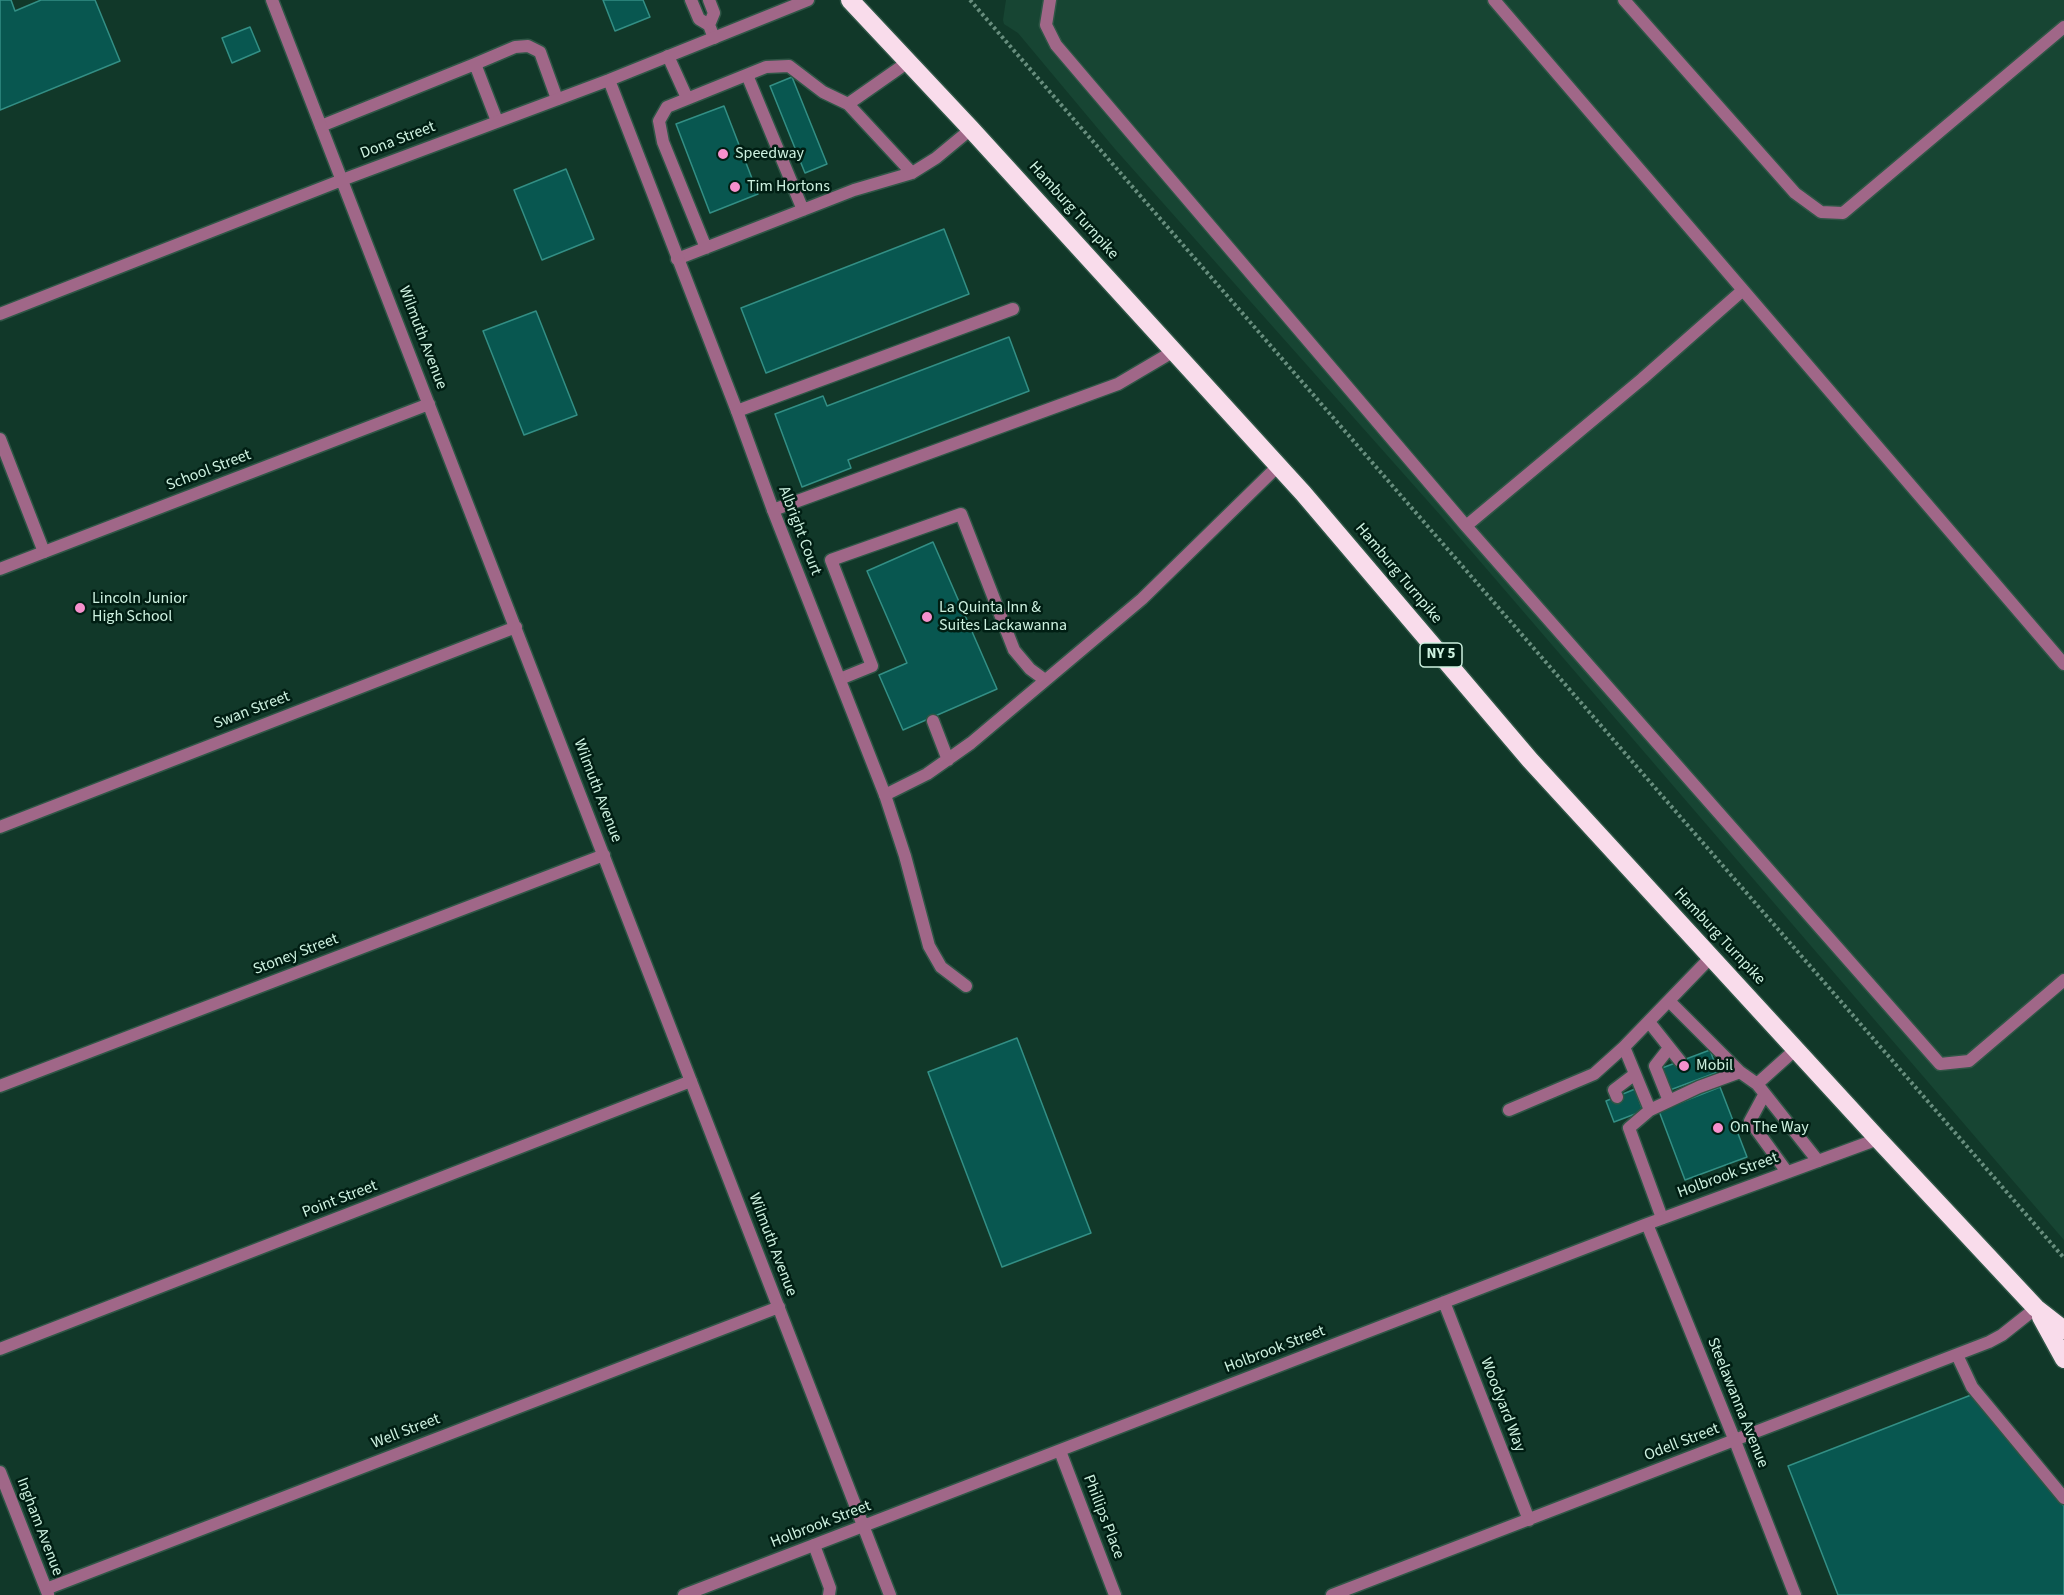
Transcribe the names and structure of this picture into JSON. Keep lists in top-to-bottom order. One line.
{"streets":{"highway":["Hamburg Turnpike","NY 5"],"street":["Dona Street","Wilmuth Avenue","School Street","Albright Court","Swan Street","Stoney Street","Holbrook Street","Point Street","Steelawanna Avenue","Woodyard Way","Well Street","Odell Street","Phillips Place","Ingham Avenue"]},"crossings":[["Dona Street","Wilmuth Avenue"],["Dona Street","Albright Court"],["Hamburg Turnpike","NY 5"],["Hamburg Turnpike","Holbrook Street"],["Hamburg Turnpike","Odell Street"],["Wilmuth Avenue","School Street"],["Wilmuth Avenue","Swan Street"],["Wilmuth Avenue","Stoney Street"],["Wilmuth Avenue","Holbrook Street"],["Wilmuth Avenue","Point Street"],["Wilmuth Avenue","Well Street"],["NY 5","Odell Street"],["Holbrook Street","Steelawanna Avenue"],["Holbrook Street","Woodyard Way"],["Holbrook Street","Phillips Place"],["Steelawanna Avenue","Odell Street"],["Woodyard Way","Odell Street"],["Well Street","Ingham Avenue"]],"places":["Speedway","Tim Hortons","Lincoln Junior High School","La Quinta Inn & Suites Lackawanna","Mobil","On The Way"]}
